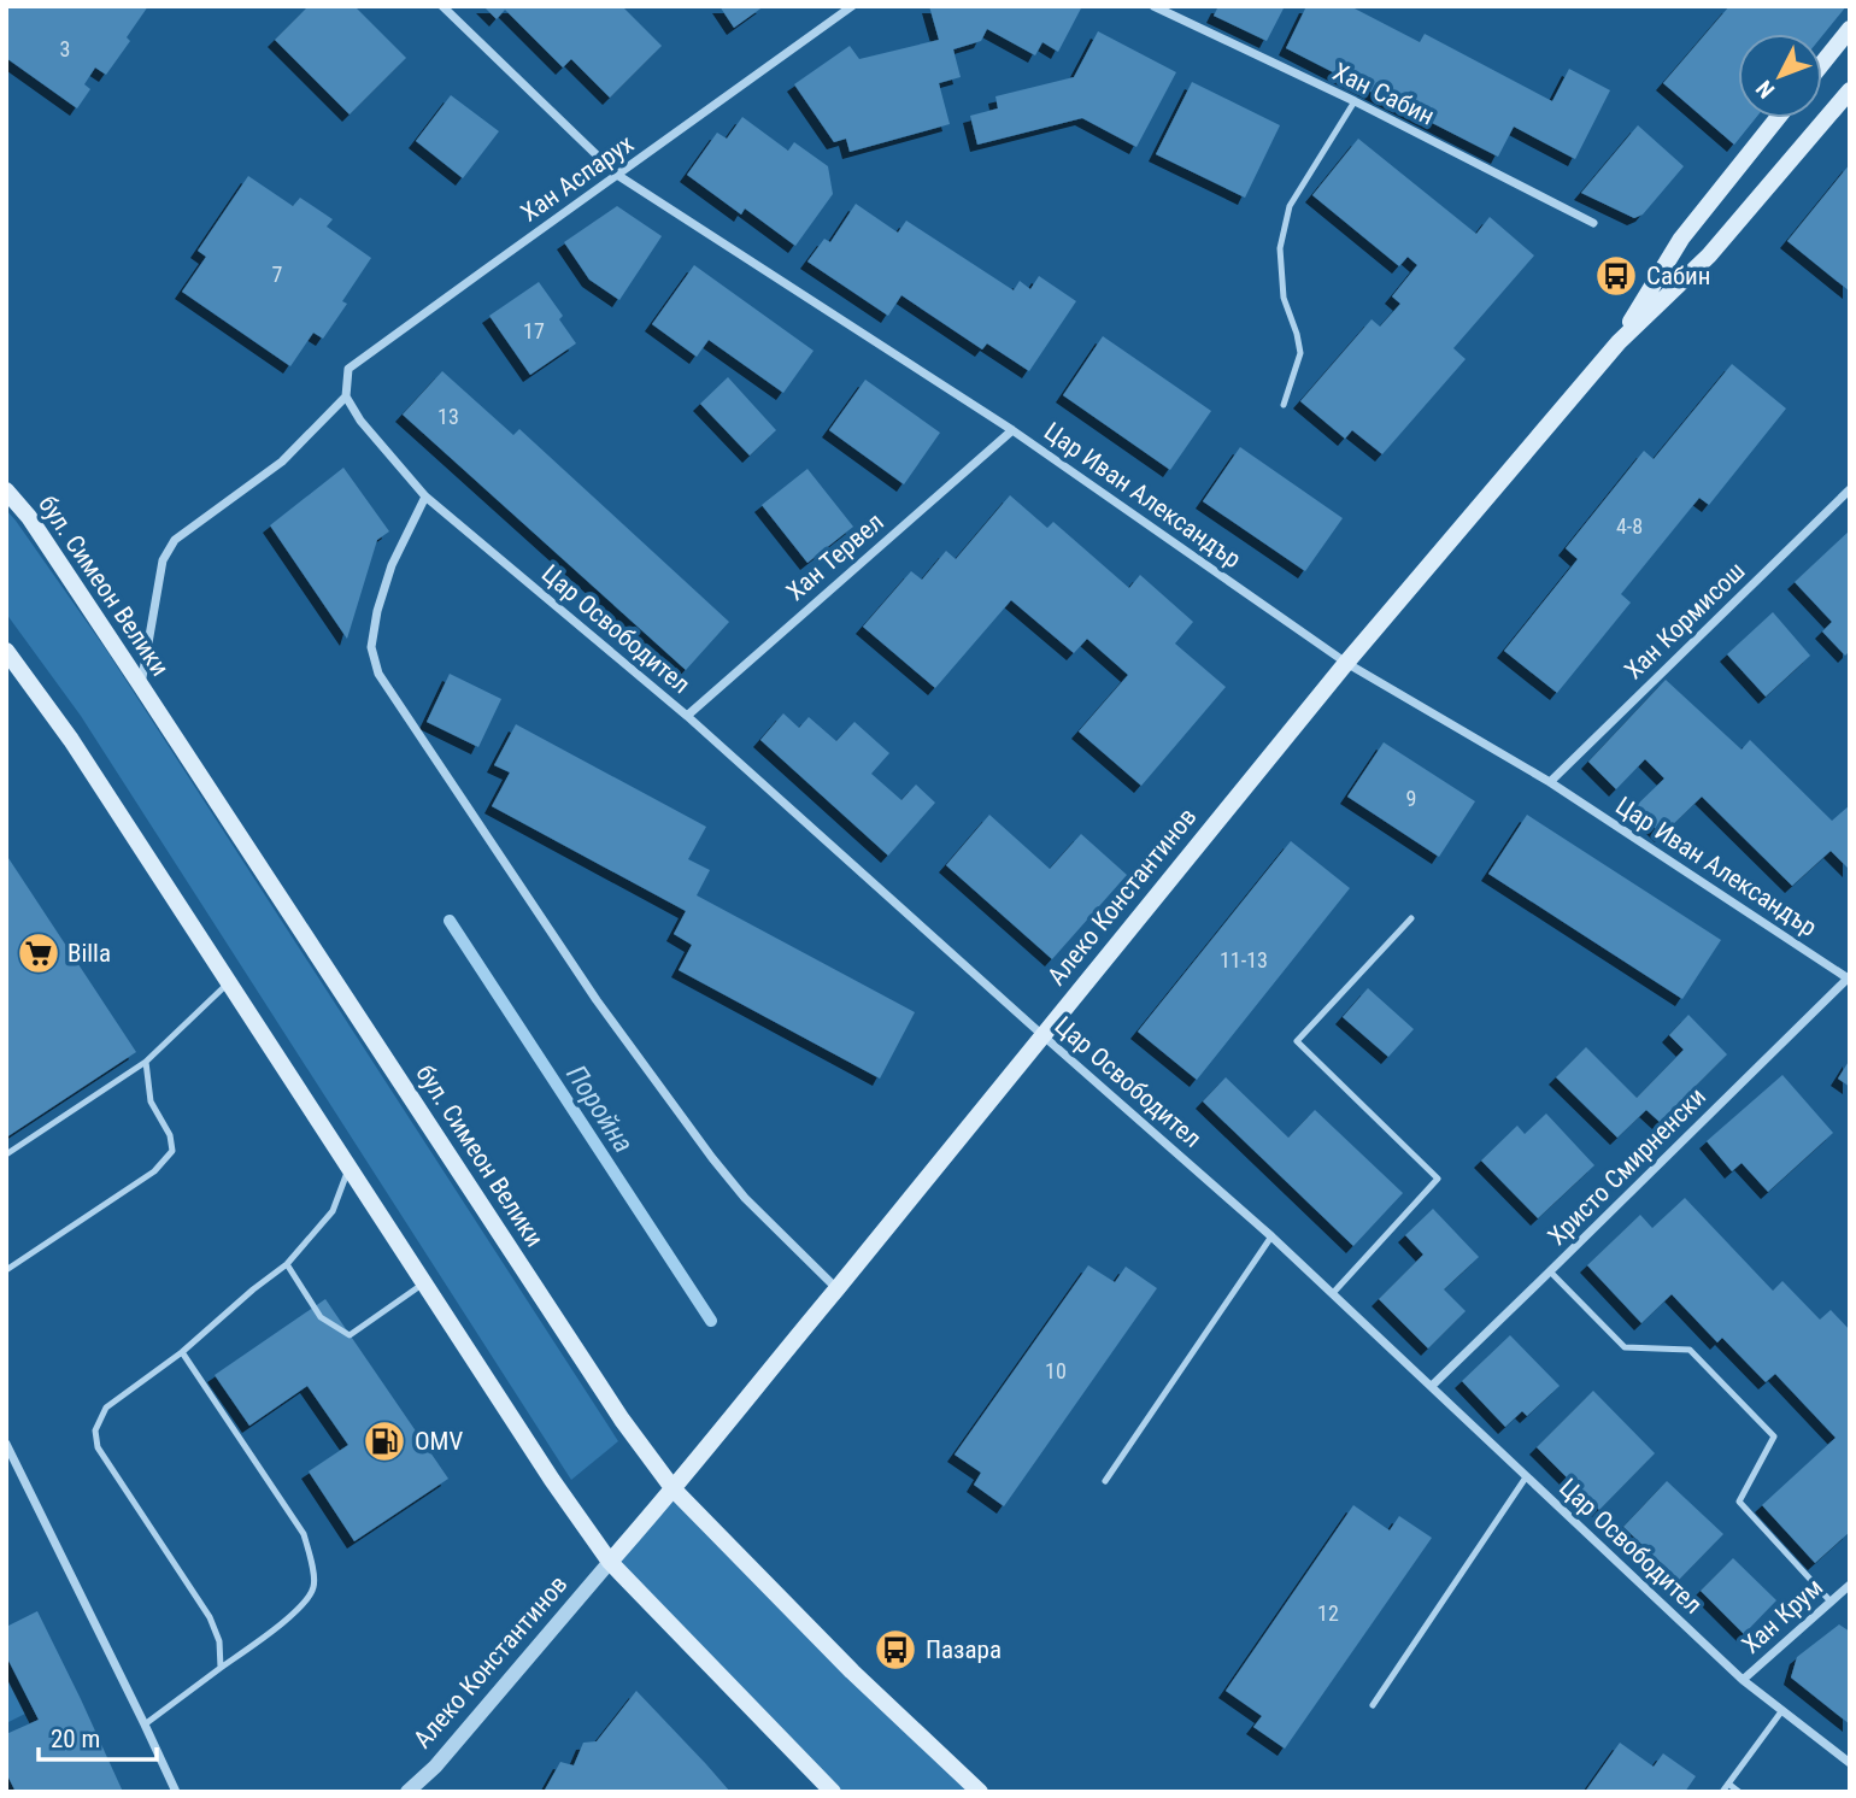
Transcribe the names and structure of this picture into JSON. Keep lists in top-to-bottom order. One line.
{"streets":{"main road":["бул. Симеон Велики","Алеко Константинов"],"street":["Хан Сабин","Хан Аспарух","Цар Иван Александър","Хан Тервел","Хан Кормисош","Цар Освободител","Христо Смирненски","Хан Крум"]},"crossings":[["Хан Аспарух","Цар Иван Александър"],["Хан Аспарух","Цар Освободител"],["Цар Иван Александър","Хан Тервел"],["Цар Иван Александър","Хан Кормисош"],["Цар Иван Александър","Алеко Константинов"],["Цар Иван Александър","Христо Смирненски"],["Хан Тервел","Цар Освободител"],["бул. Симеон Велики","Алеко Константинов"],["Цар Освободител","Алеко Константинов"],["Цар Освободител","Христо Смирненски"],["Цар Освободител","Хан Крум"]],"water":["Поройна"],"places":{"bus stop":["Сабин","Пазара"],"supermarket":["Billa"],"fuel station":["OMV"]},"house_numbers":["3","7","17","13","4-8","9","11-13","10","12"],"scale_bar":"20 m","north":"bottom left"}
